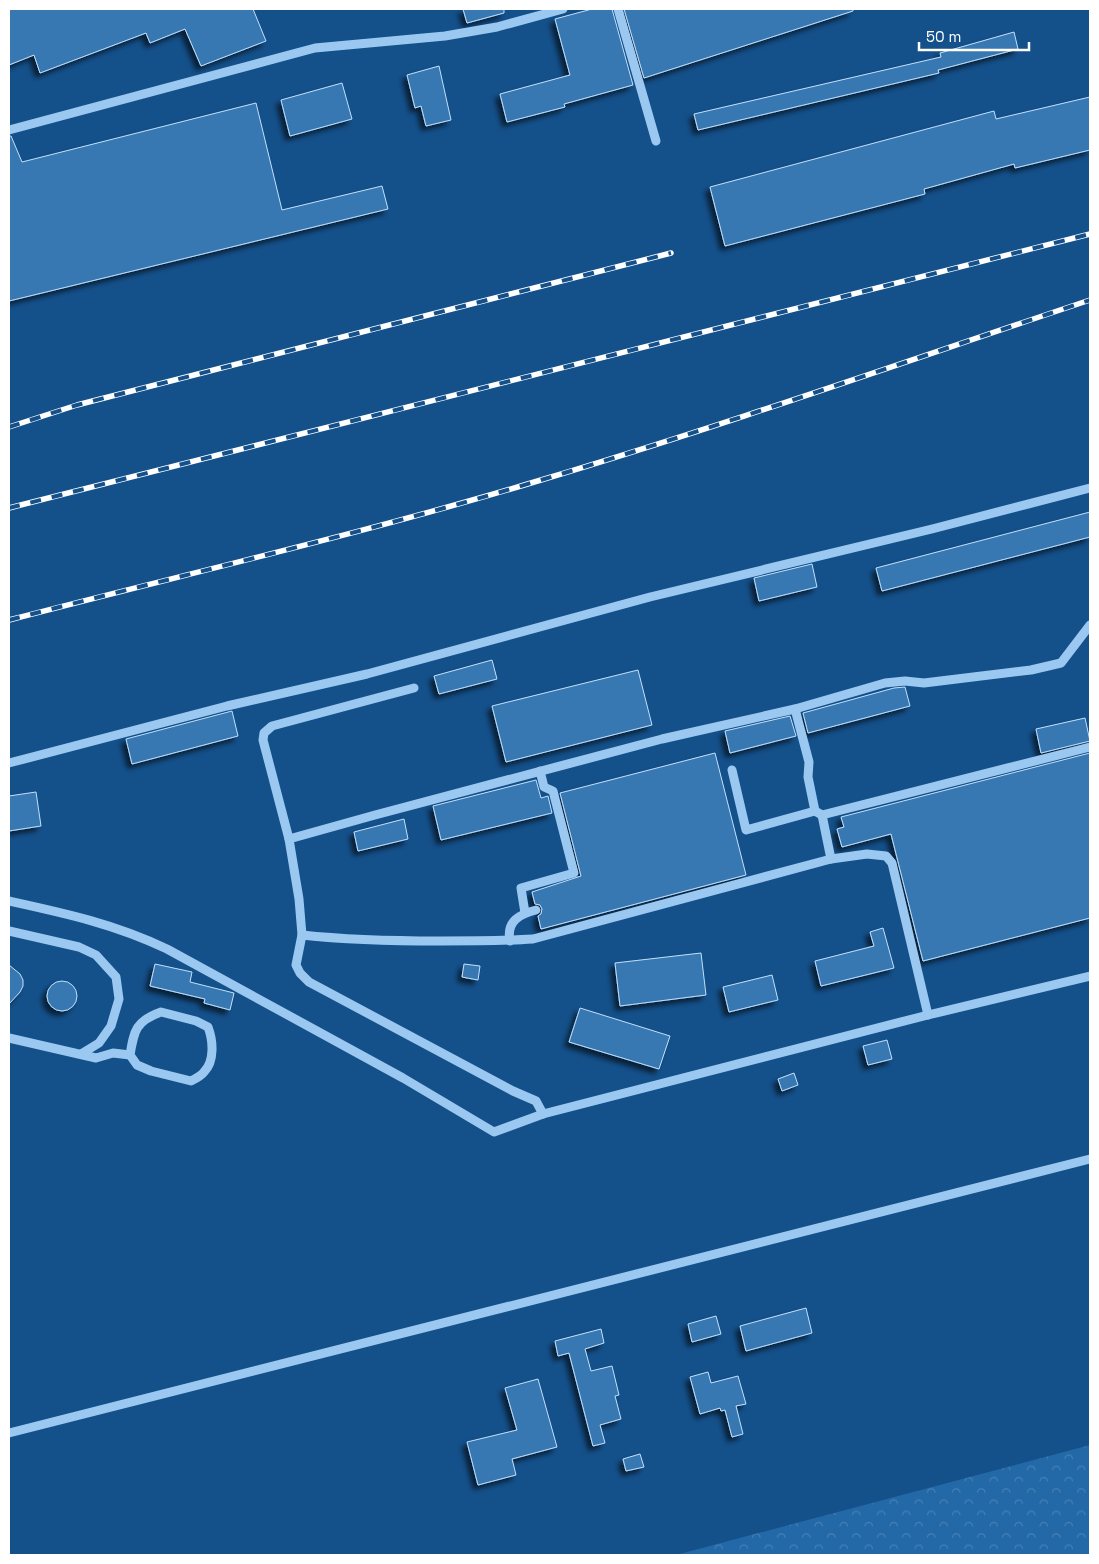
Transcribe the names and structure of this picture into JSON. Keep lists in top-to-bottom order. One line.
{"scale_bar":"50 m"}
